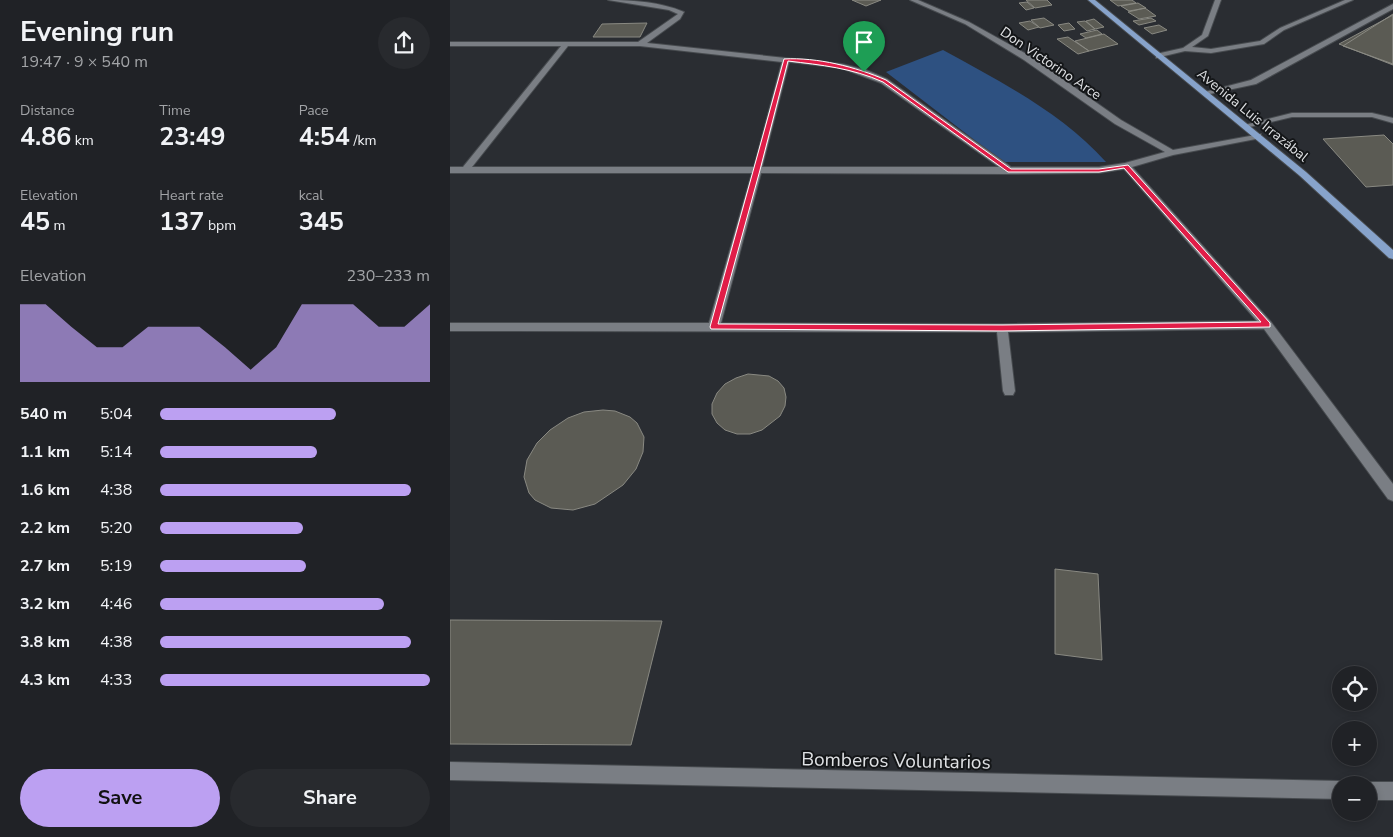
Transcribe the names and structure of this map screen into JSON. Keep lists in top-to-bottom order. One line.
{"streets":{"main road":["Avenida Luis Irrazábal"],"street":["Don Victorino Arce","Bomberos Voluntarios"]},"page":{"heading":["Evening run","19:47 · 9 × 540 m"],"stats":[["Distance","4.86 km"],["Time","23:49"],["Pace","4:54 /km"],["Elevation","45 m"],["Heart rate","137 bpm"],["kcal","345"]],"chart":["Elevation","230–233 m"],"list":[{"name":"540 m","note":"5:04"},{"name":"1.1 km","note":"5:14"},{"name":"1.6 km","note":"4:38"},{"name":"2.2 km","note":"5:20"},{"name":"2.7 km","note":"5:19"},{"name":"3.2 km","note":"4:46"},{"name":"3.8 km","note":"4:38"},{"name":"4.3 km","note":"4:33"}],"map_buttons":["+","−"],"buttons":["Save","Share"]}}
